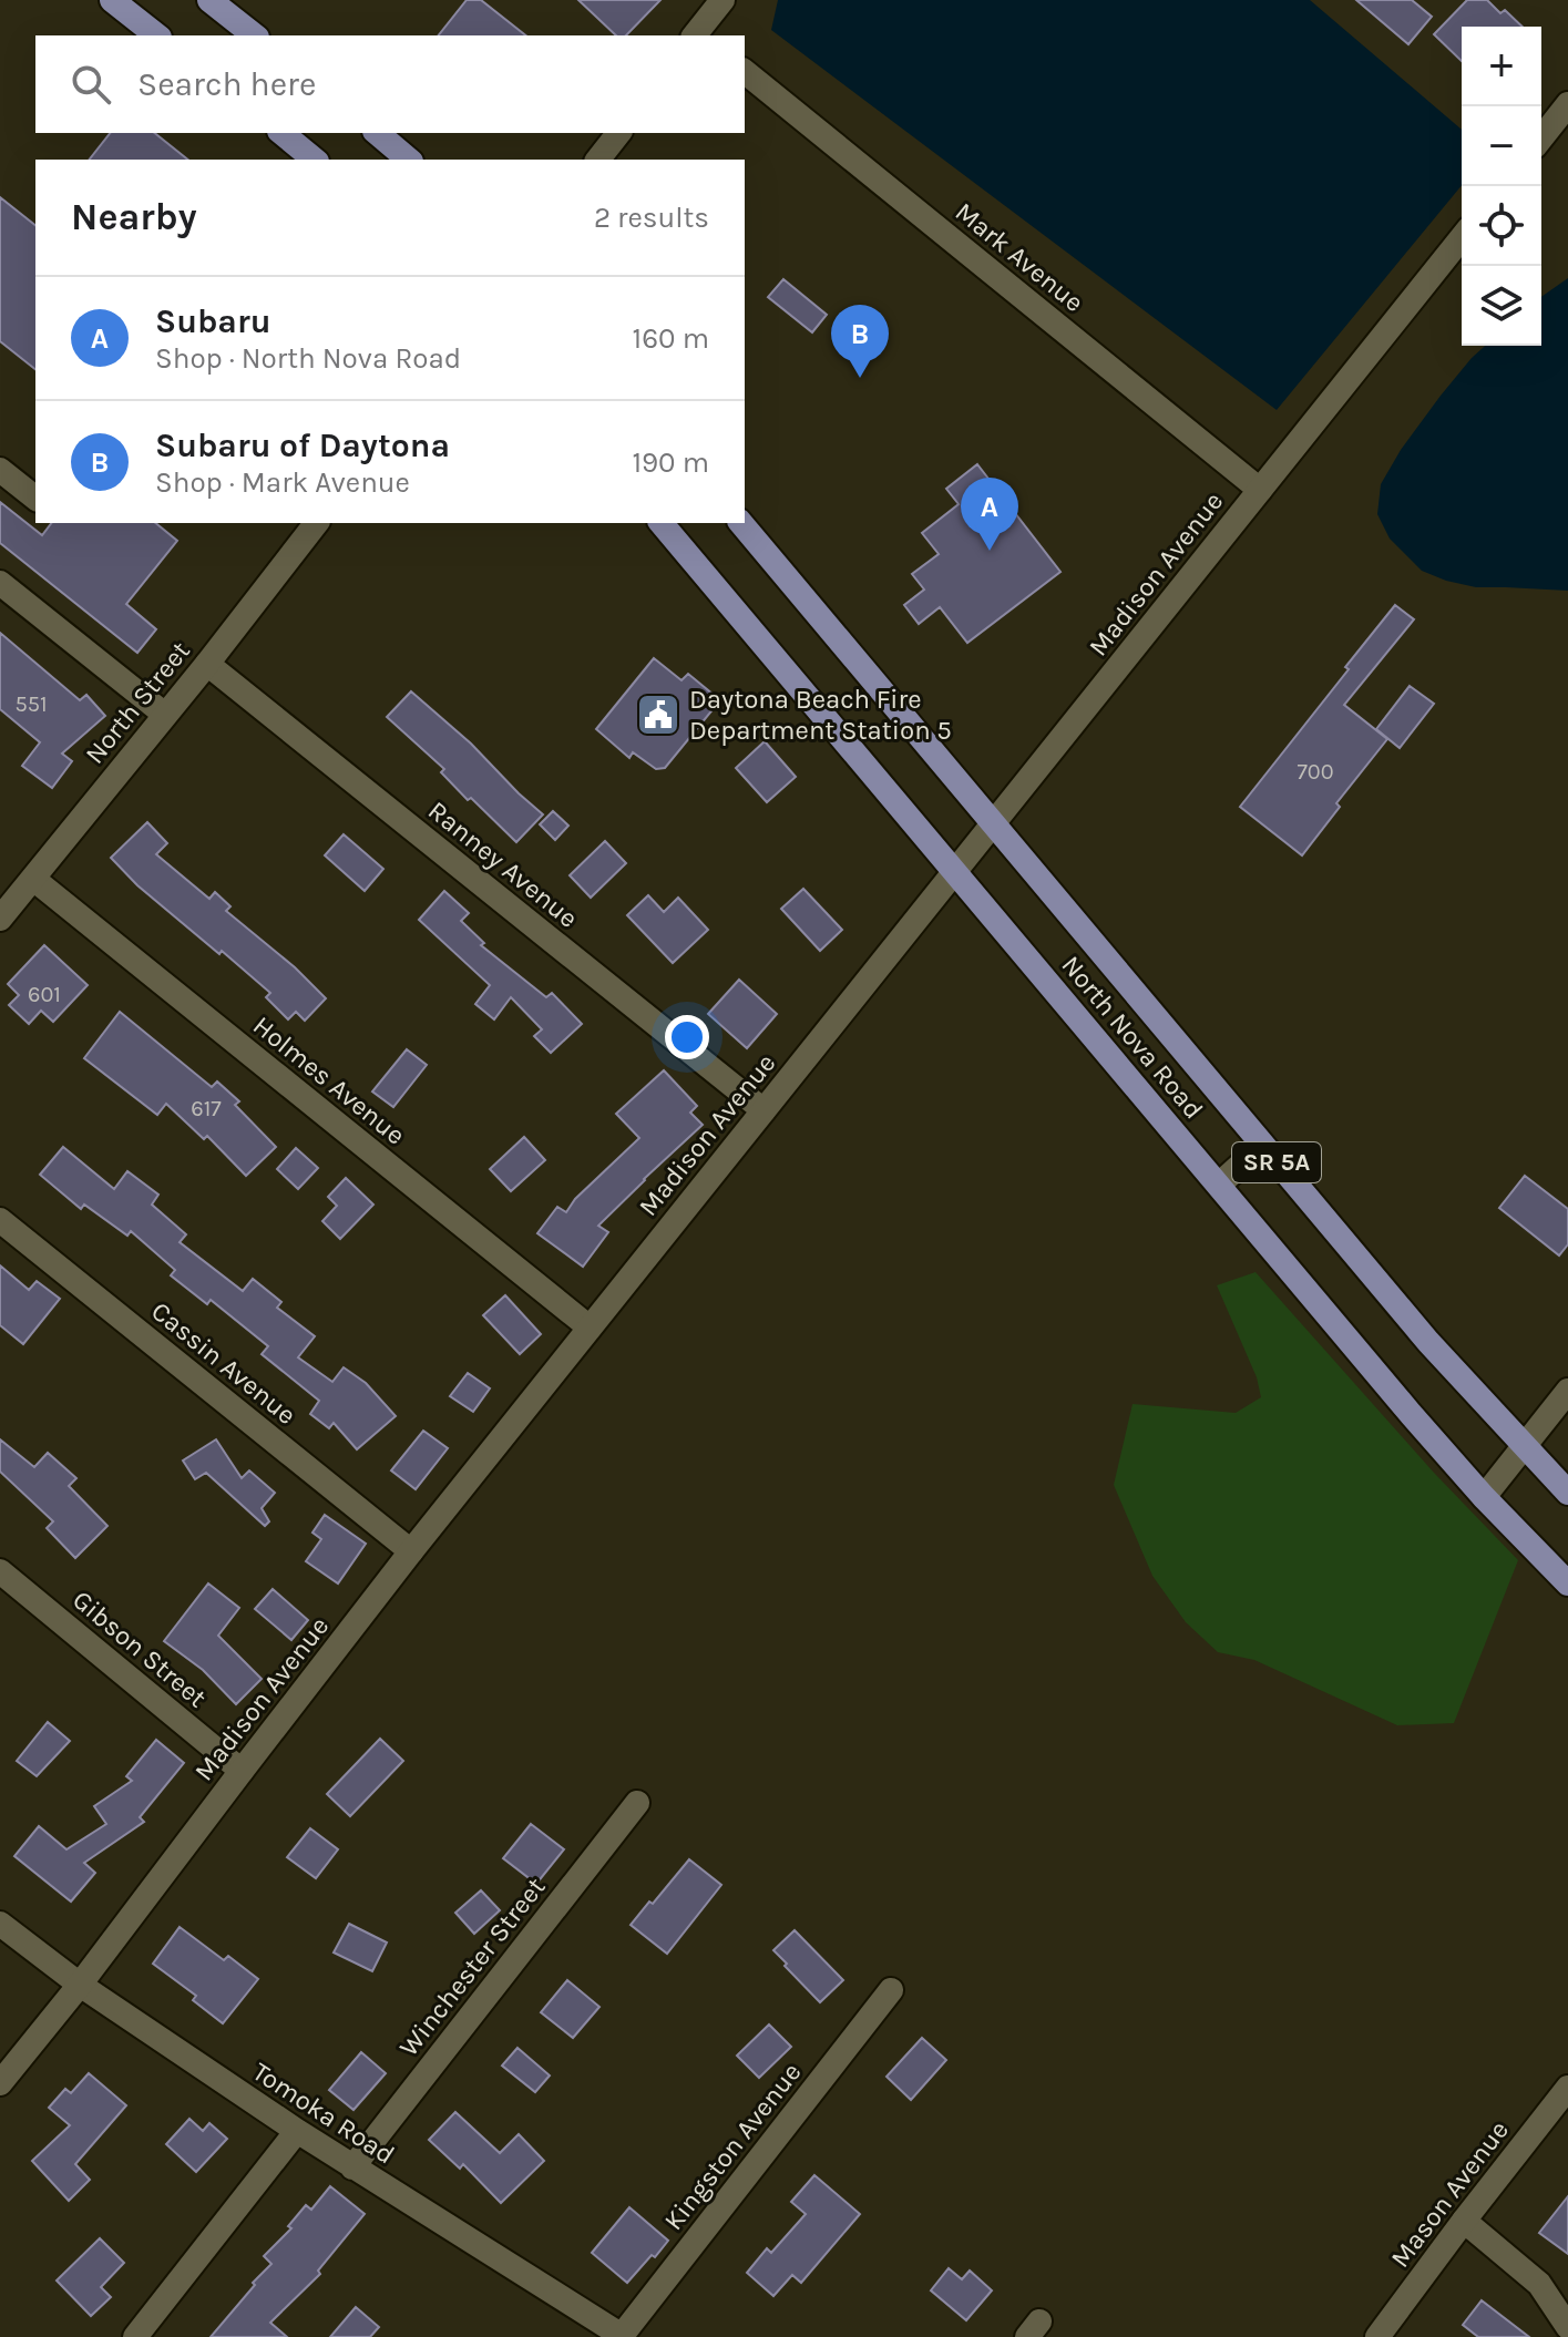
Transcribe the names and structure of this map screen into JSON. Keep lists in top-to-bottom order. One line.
{"streets":{"main road":["North Nova Road","SR 5A"],"street":["Mark Avenue","Madison Avenue","North Street","Ranney Avenue","Holmes Avenue","Cassin Avenue","Gibson Street","Winchester Street","Tomoka Road","Kingston Avenue","Mason Avenue"]},"crossings":[["Mark Avenue","Madison Avenue"],["Madison Avenue","Ranney Avenue"],["Madison Avenue","North Nova Road"],["Madison Avenue","Holmes Avenue"],["Madison Avenue","Cassin Avenue"],["Madison Avenue","Gibson Street"],["Madison Avenue","Tomoka Road"],["North Street","Ranney Avenue"],["North Street","Holmes Avenue"],["Winchester Street","Tomoka Road"],["Tomoka Road","Kingston Avenue"]],"places":{"public building":["Daytona Beach Fire Department Station 5"]},"house_numbers":["551","700","601","617"],"page":{"map_buttons":["+","−"],"search":"Search here","heading":["Nearby","2 results"],"list":[{"mark":"A","name":"Subaru","note":"Shop · North Nova Road","value":"160 m"},{"mark":"B","name":"Subaru of Daytona","note":"Shop · Mark Avenue","value":"190 m"}],"pins":["B","A"]}}
